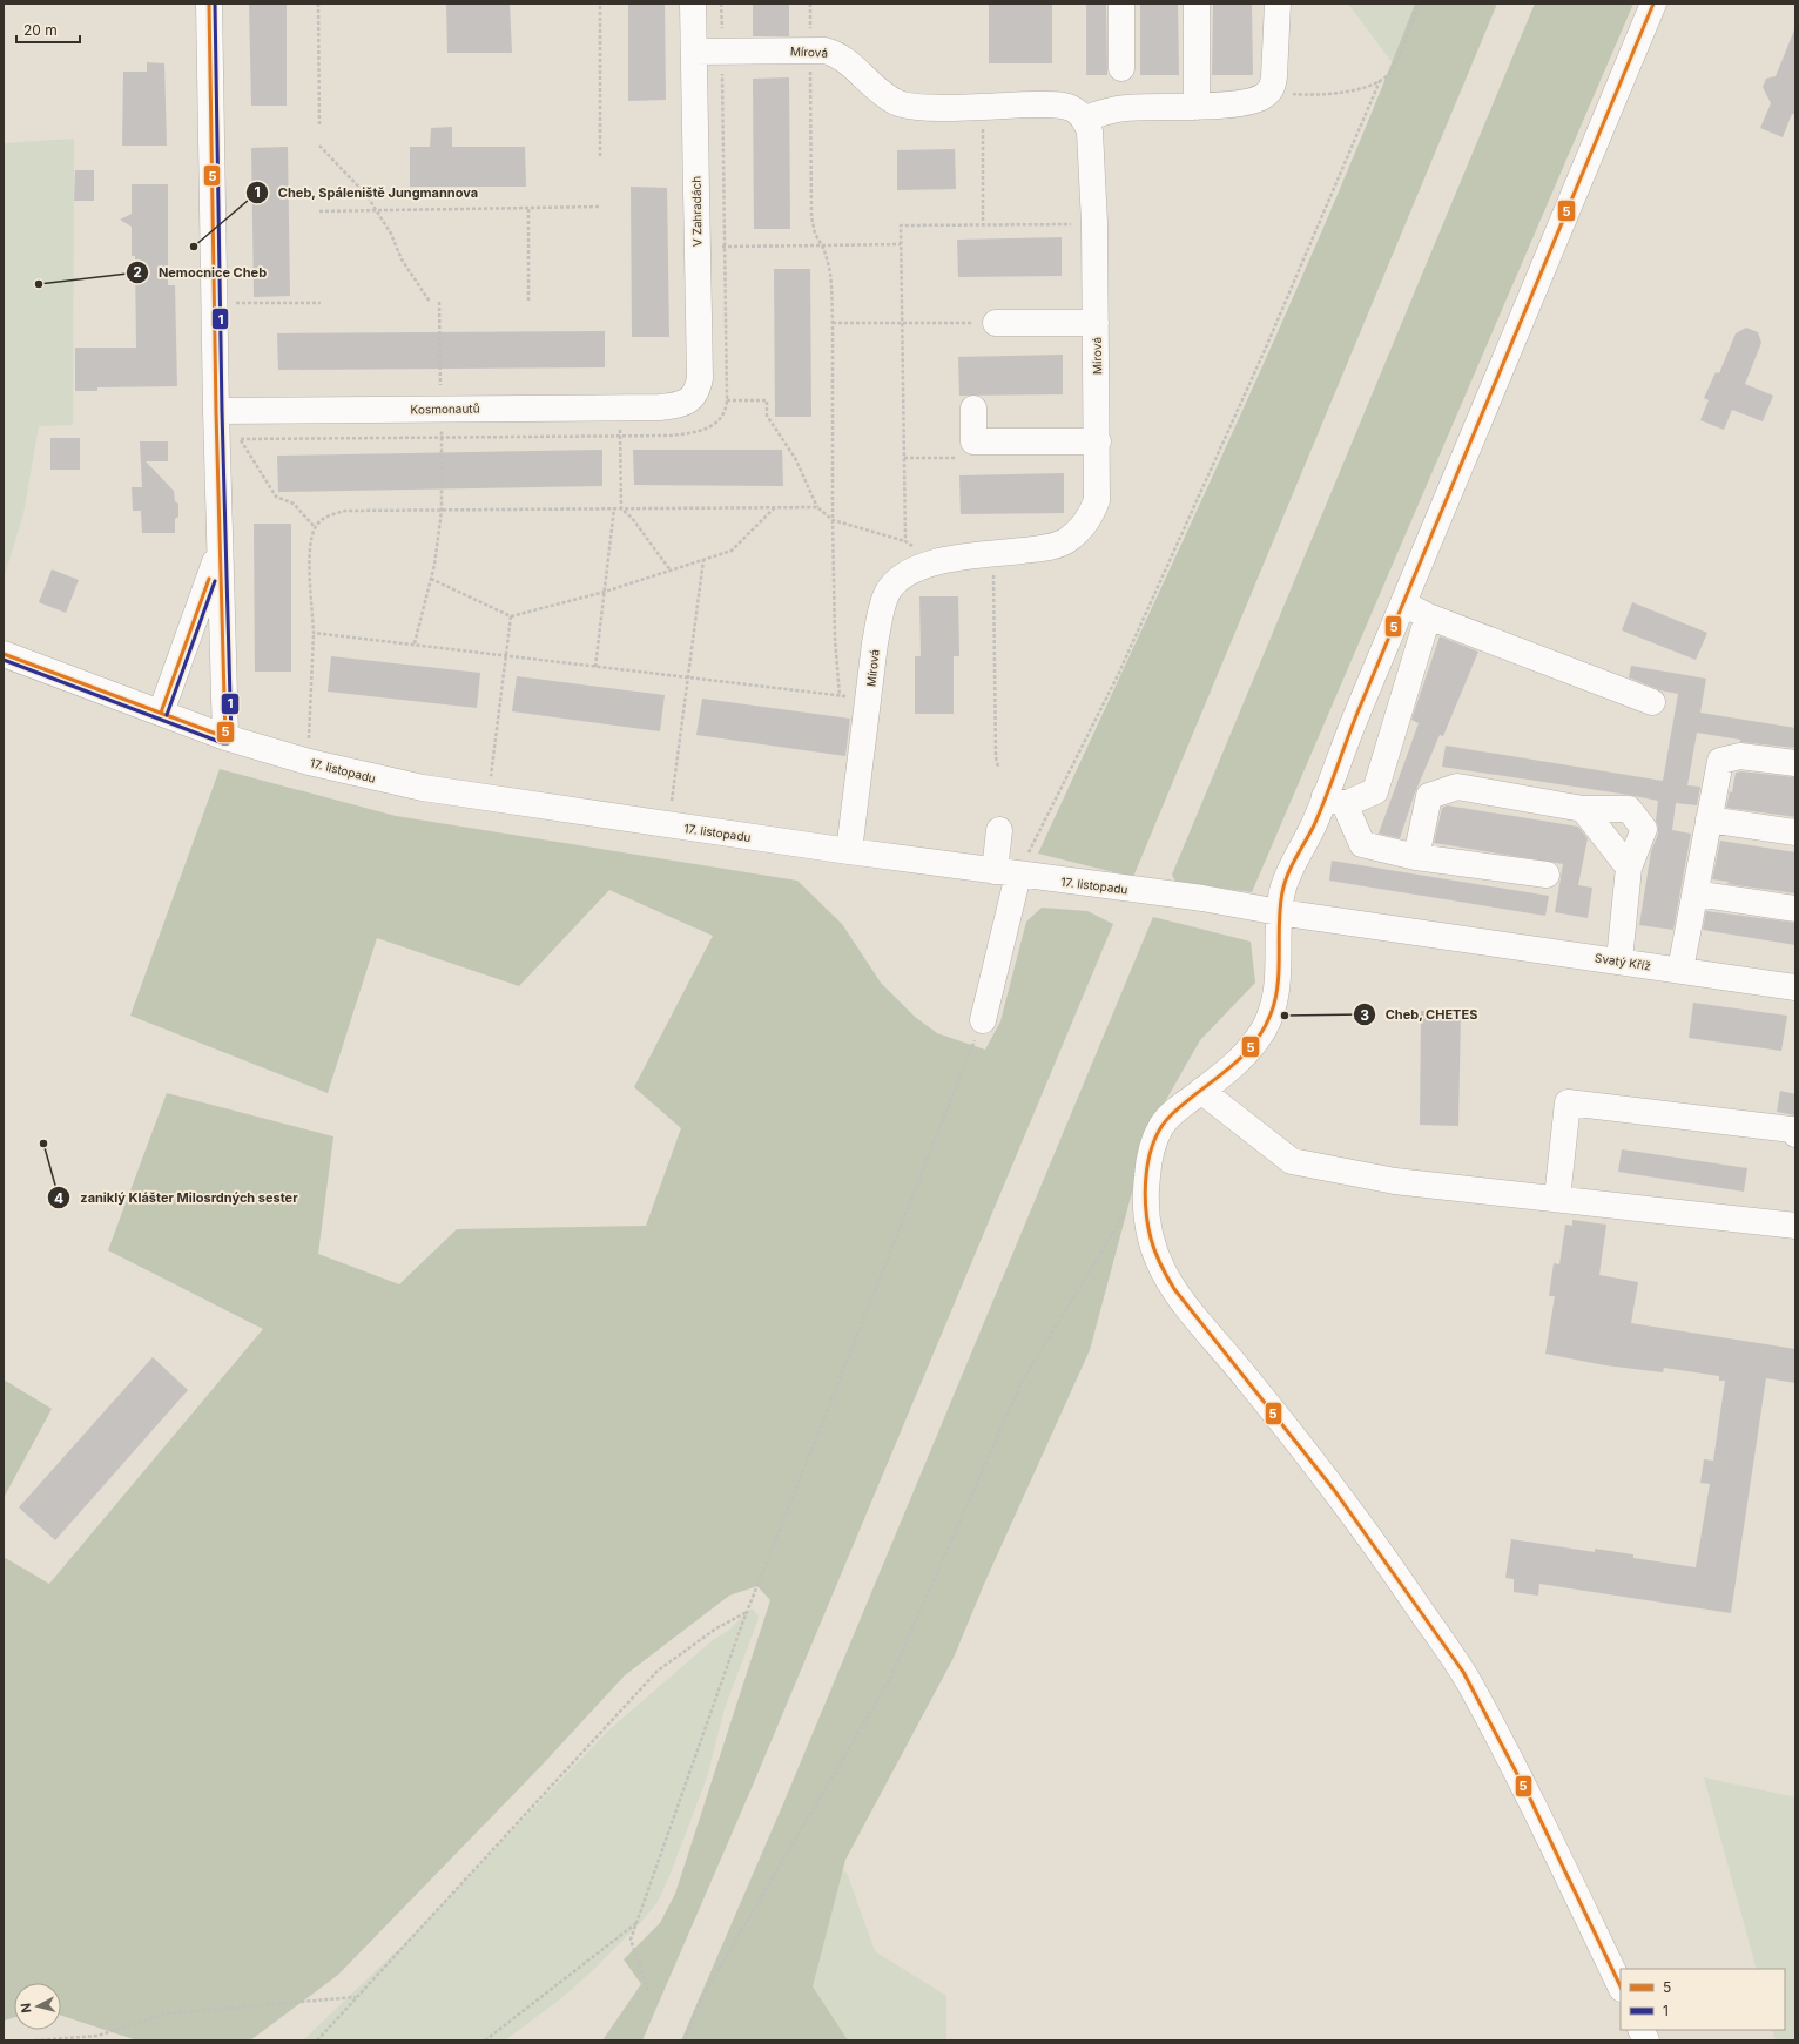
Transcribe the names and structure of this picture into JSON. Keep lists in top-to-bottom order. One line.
{"streets":{"street":["Mírová","V Zahradách","Kosmonautů","17. listopadu","Svatý Kříž"]},"crossings":[["Mírová","V Zahradách"],["Mírová","17. listopadu"],["V Zahradách","Kosmonautů"],["17. listopadu","Svatý Kříž"]],"places":["Cheb, Spáleniště Jungmannova","Nemocnice Cheb","Cheb, CHETES","zaniklý Klášter Milosrdných sester"],"lines":["transit line 5","transit line 1"],"legend":["5","1"],"scale_bar":"20 m","north":"left"}
